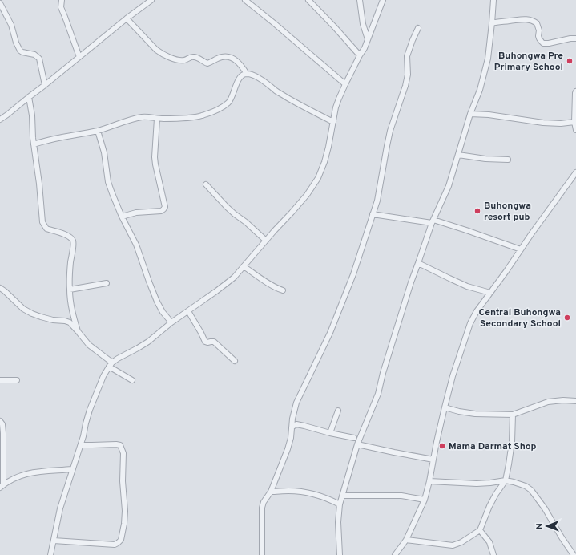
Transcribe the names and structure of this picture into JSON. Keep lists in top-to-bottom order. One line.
{"places":["Buhongwa Pre Primary School","Buhongwa resort pub","Central Buhongwa Secondary School","Mama Darmat Shop"],"north":"left"}
